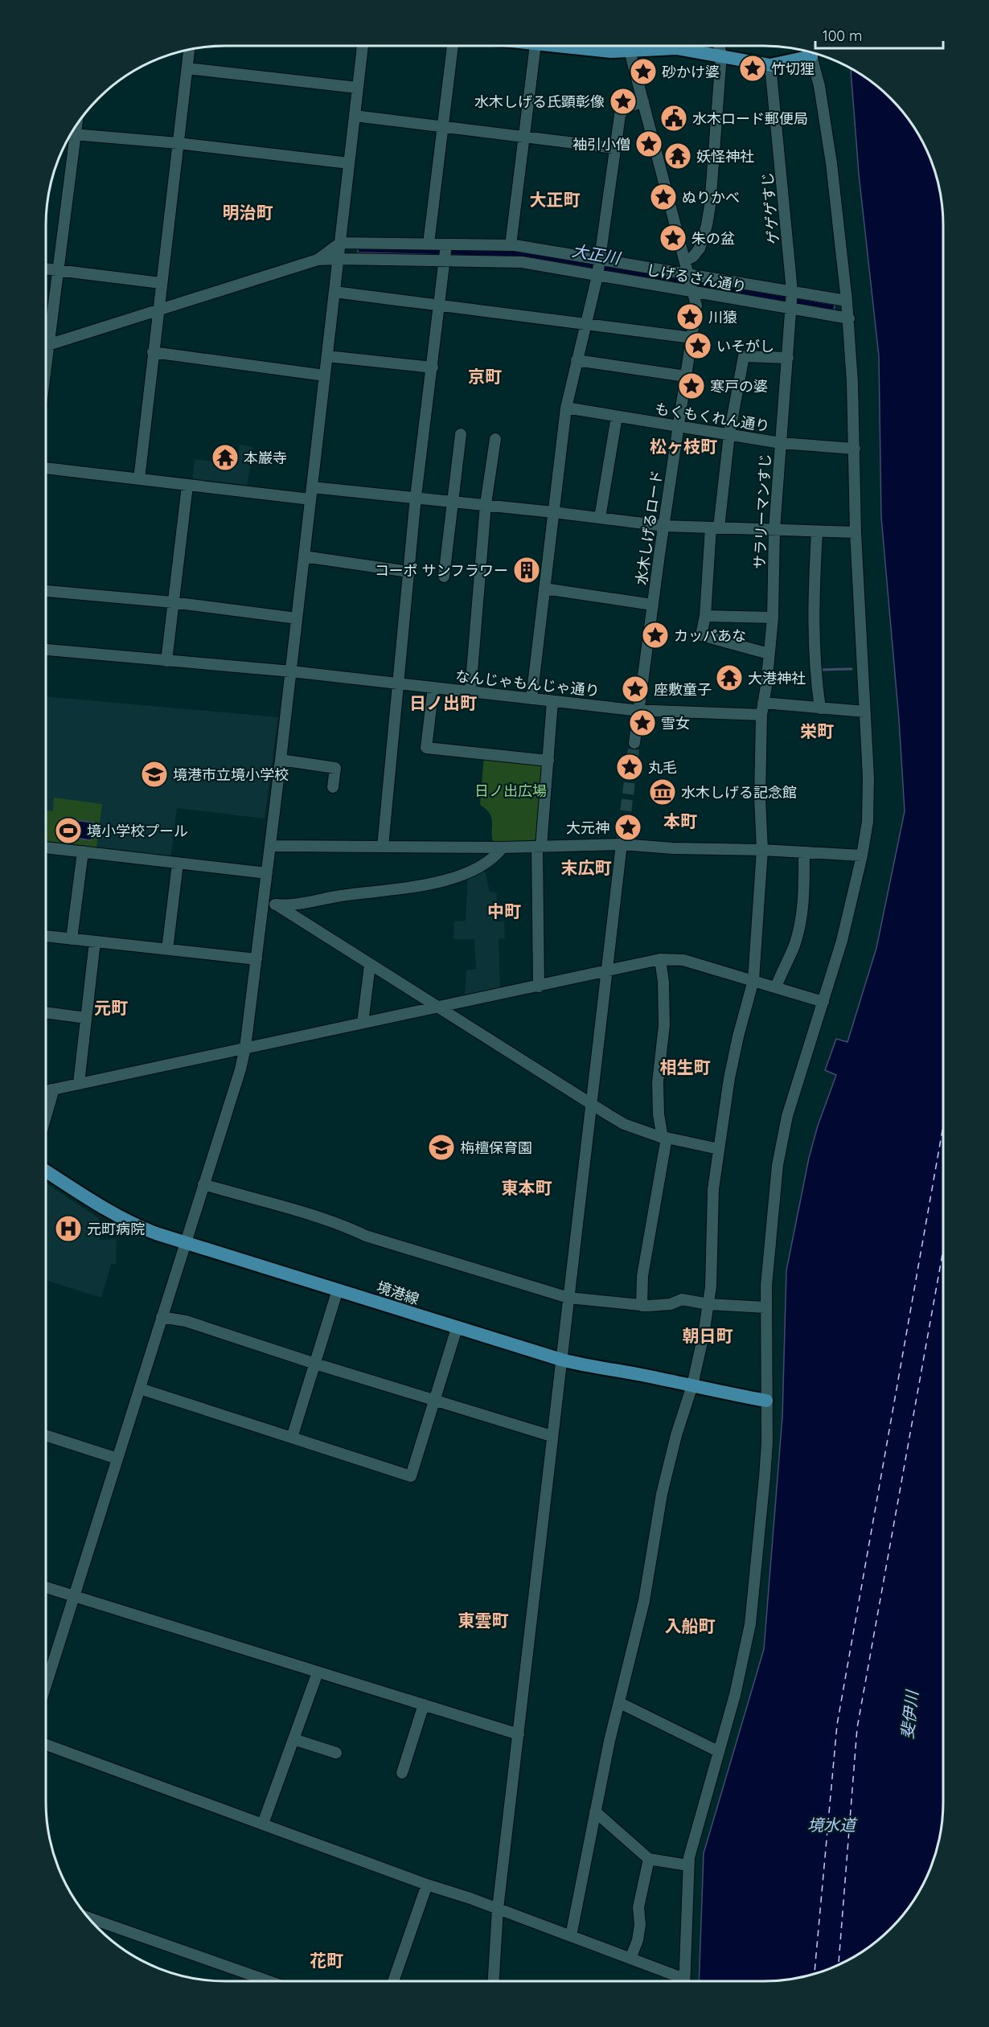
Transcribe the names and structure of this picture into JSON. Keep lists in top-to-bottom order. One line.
{"streets":{"main road":["境港線"],"street":["ゲゲゲすじ","しげるさん通り","もくもくれん通り","サラリーマンすじ","水木しげるロード","なんじゃもんじゃ通り"]},"crossings":[["ゲゲゲすじ","しげるさん通り"],["ゲゲゲすじ","サラリーマンすじ"],["しげるさん通り","サラリーマンすじ"],["しげるさん通り","水木しげるロード"],["もくもくれん通り","サラリーマンすじ"],["もくもくれん通り","水木しげるロード"],["サラリーマンすじ","なんじゃもんじゃ通り"],["サラリーマンすじ","境港線"],["水木しげるロード","なんじゃもんじゃ通り"]],"districts":["大正町","明治町","京町","松ヶ枝町","日ノ出町","栄町","本町","末広町","中町","元町","相生町","東本町","朝日町","東雲町","入船町","花町"],"water":["大正川","斐伊川","境水道"],"parks":["日ノ出広場"],"places":{"place":["竹切狸","砂かけ婆","水木しげる氏顕彰像","袖引小僧","ぬりかべ","朱の盆","川猿","いそがし","寒戸の婆","カッパあな","座敷童子","雪女","丸毛","大元神"],"public building":["水木ロード郵便局"],"temple":["妖怪神社","本巌寺","大港神社"],"building":["コーポ サンフラワー"],"school or university":["境港市立境小学校","栴檀保育園"],"museum":["水木しげる記念館"],"sports":["境小学校プール"],"hospital":["元町病院"]},"scale_bar":"100 m"}
